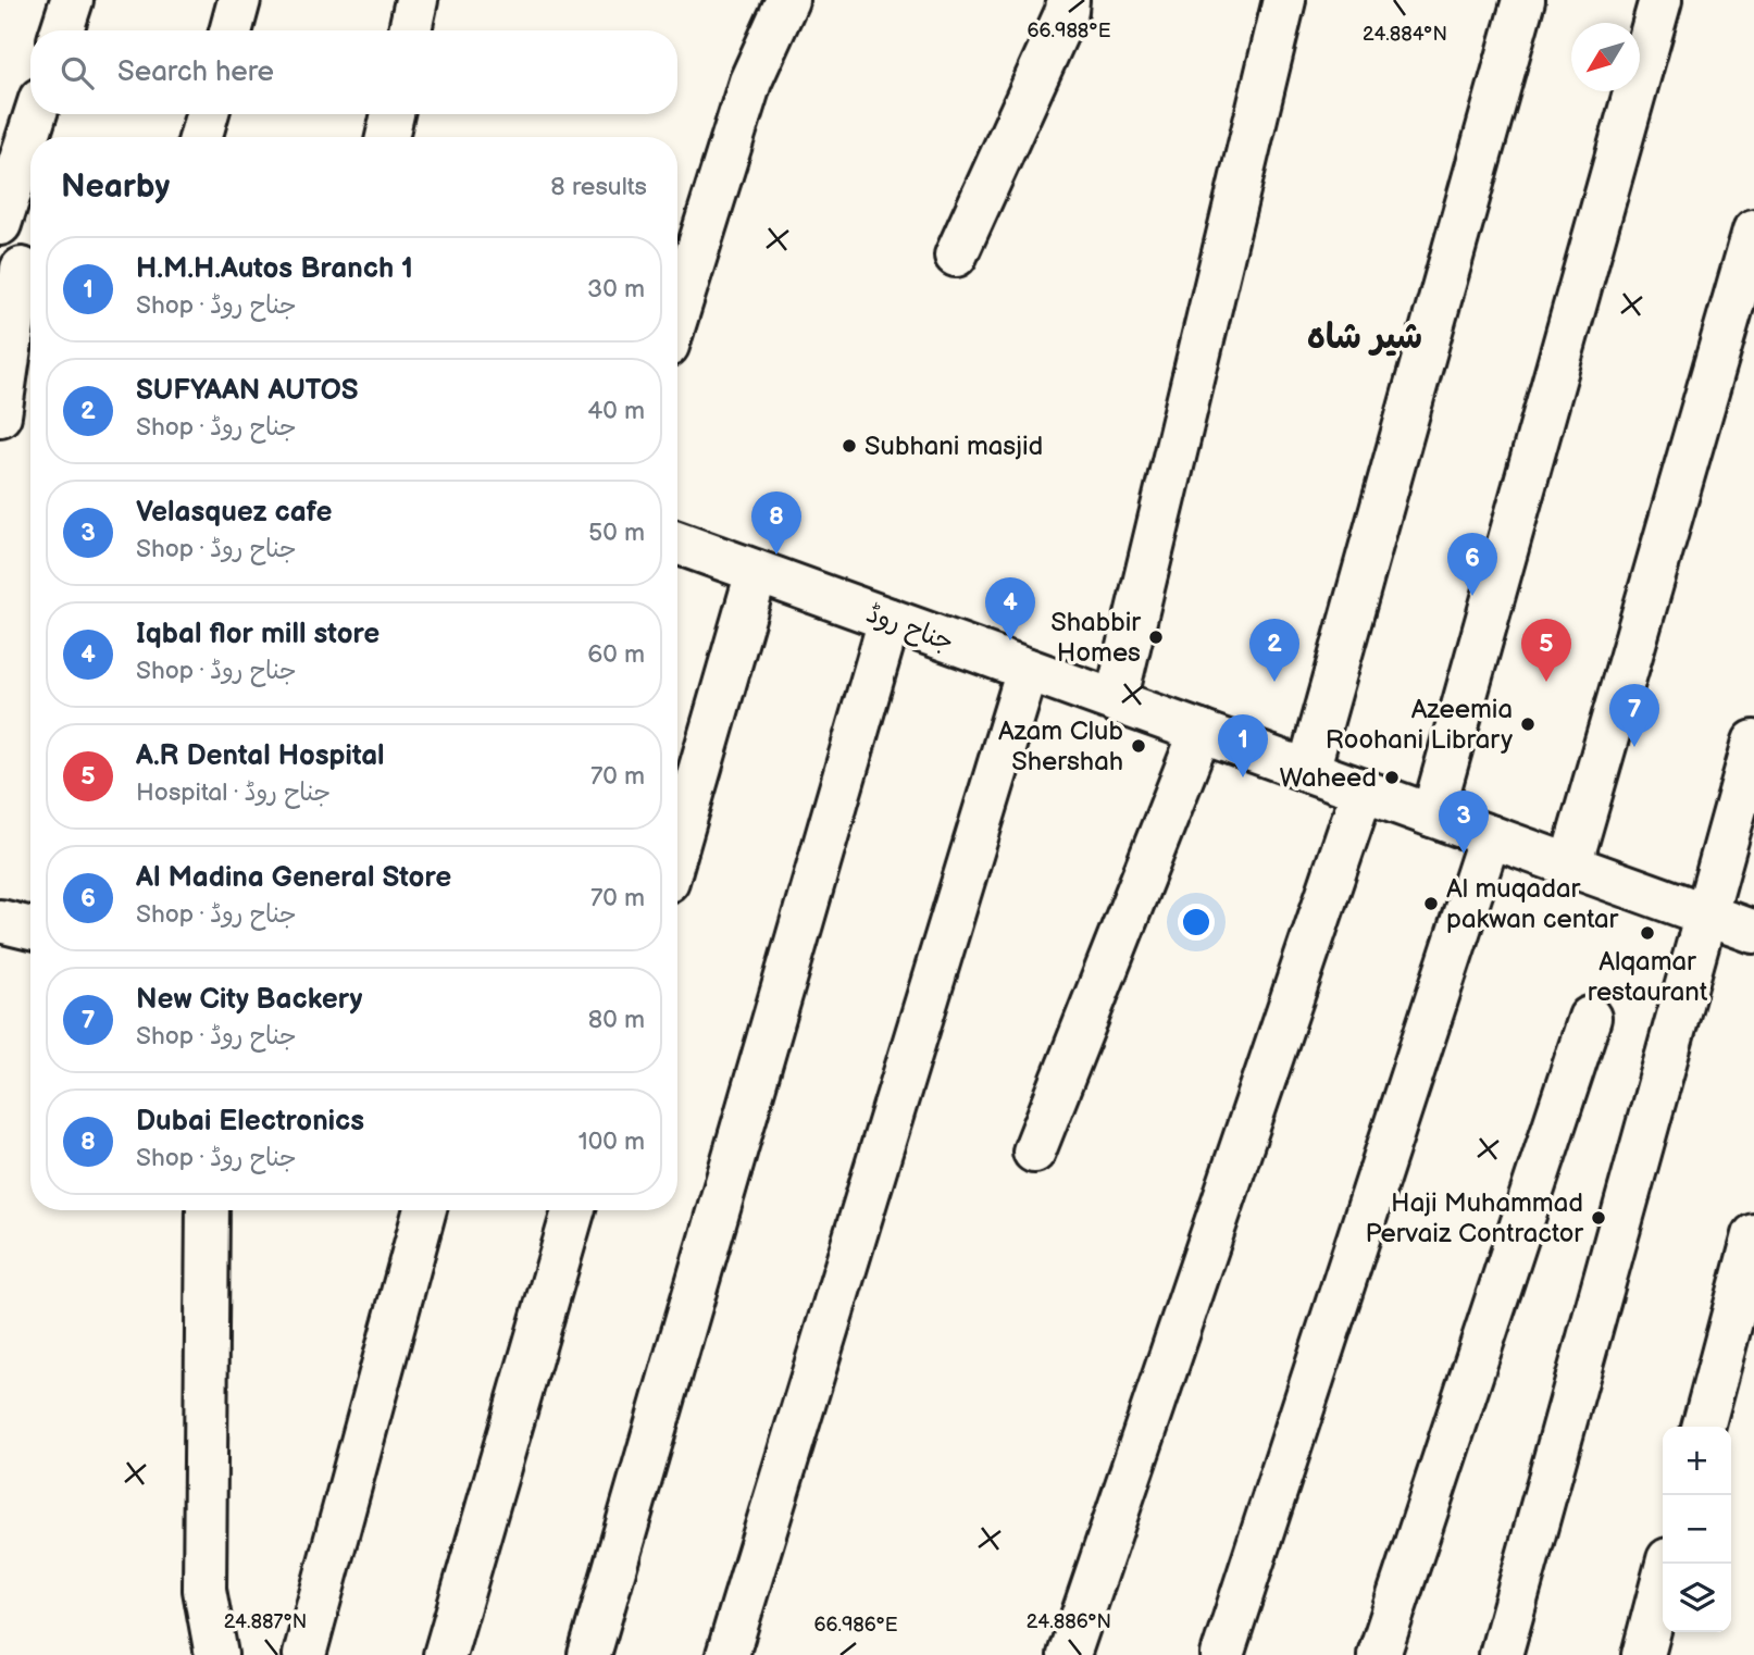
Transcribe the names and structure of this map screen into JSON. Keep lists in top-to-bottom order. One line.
{"streets":{"street":["جناح روڈ"]},"districts":["شیر شاہ"],"places":["Subhani masjid","Shabbir Homes","Azeemia Roohani Library","Azam Club Shershah","Waheed","Al muqadar pakwan centar","Alqamar restaurant","Haji Muhammad Pervaiz Contractor"],"north":"bottom left","page":{"search":"Search here","heading":["Nearby","8 results"],"list":[{"mark":"1","name":"H.M.H.Autos Branch 1","note":"Shop · جناح روڈ","value":"30 m"},{"mark":"2","name":"SUFYAAN AUTOS","note":"Shop · جناح روڈ","value":"40 m"},{"mark":"3","name":"Velasquez cafe","note":"Shop · جناح روڈ","value":"50 m"},{"mark":"4","name":"Iqbal flor mill store","note":"Shop · جناح روڈ","value":"60 m"},{"mark":"5","name":"A.R Dental Hospital","note":"Hospital · جناح روڈ","value":"70 m"},{"mark":"6","name":"Al Madina General Store","note":"Shop · جناح روڈ","value":"70 m"},{"mark":"7","name":"New City Backery","note":"Shop · جناح روڈ","value":"80 m"},{"mark":"8","name":"Dubai Electronics","note":"Shop · جناح روڈ","value":"100 m"}],"pins":["8","6","4","2","5","7","1","3"],"map_buttons":["+","−"]},"coordinates":["66.988°E","24.884°N","24.887°N","24.886°N","66.986°E"]}
